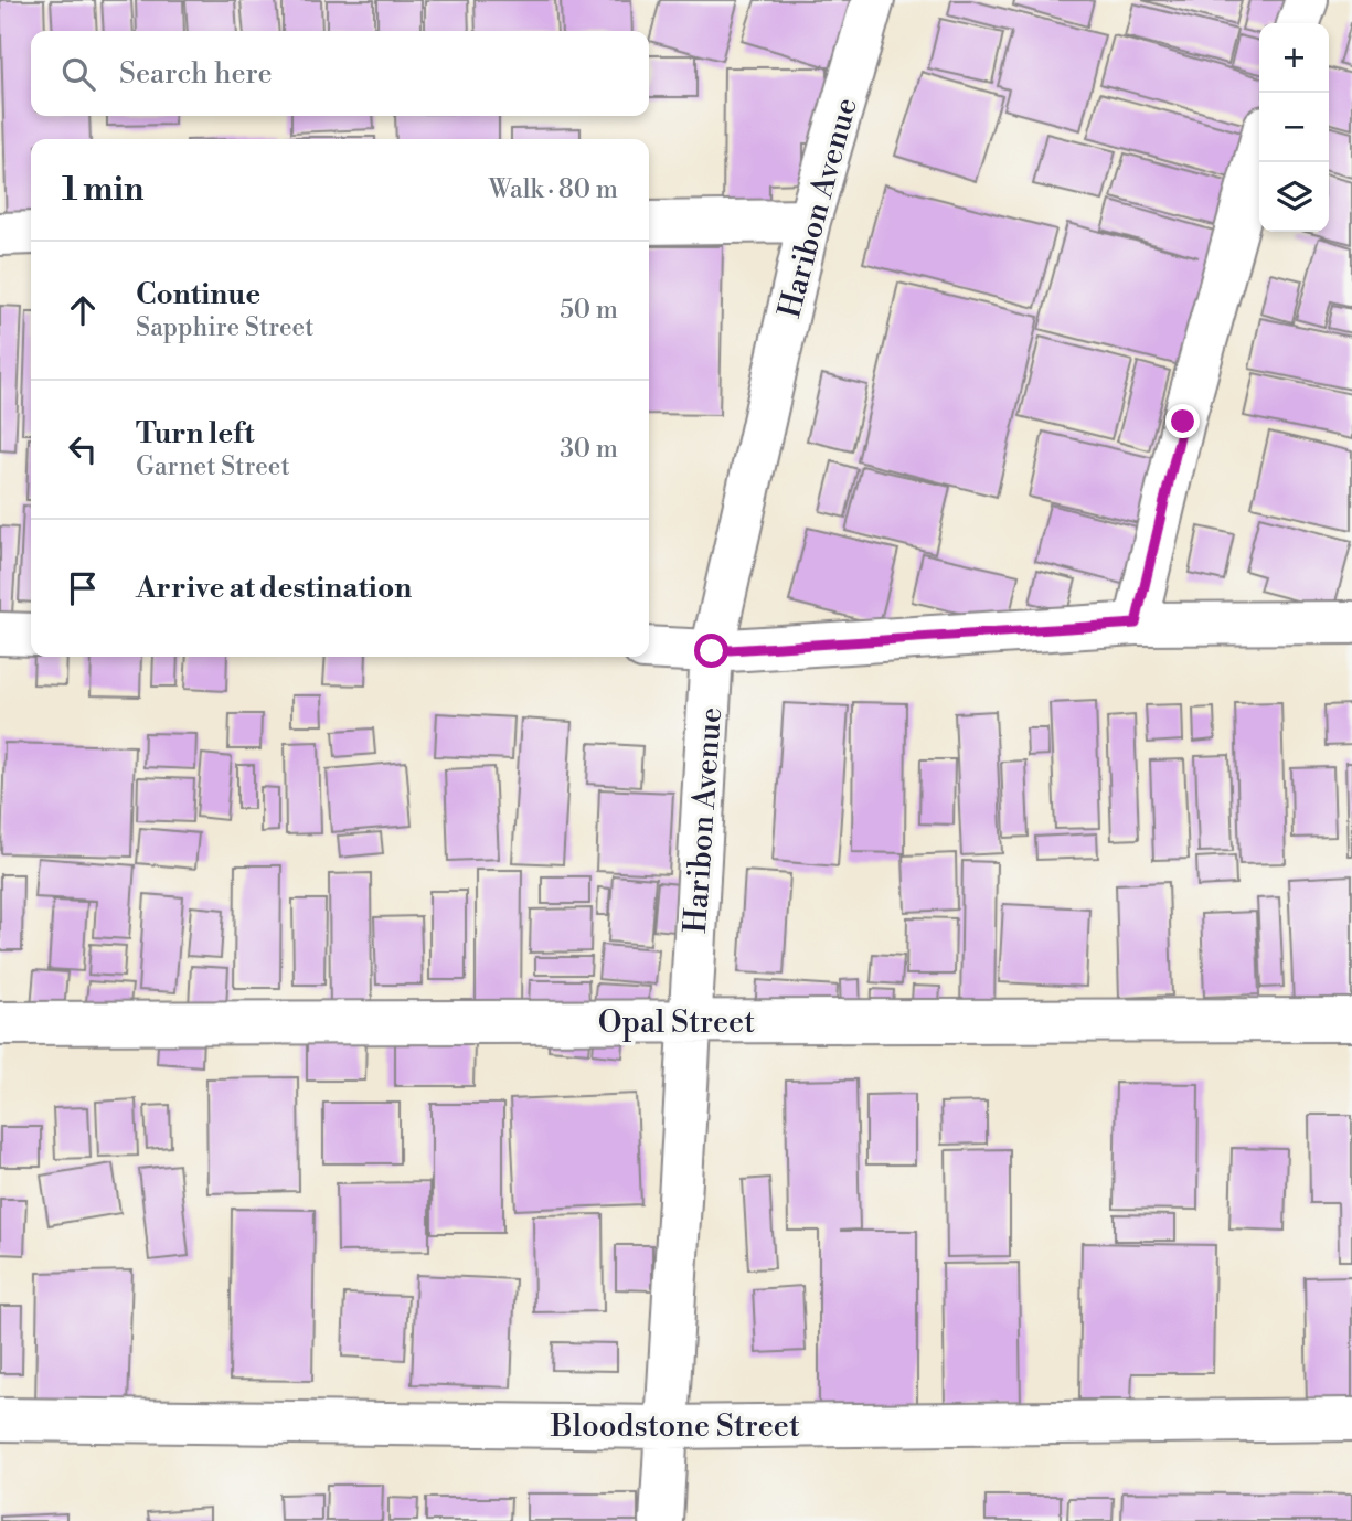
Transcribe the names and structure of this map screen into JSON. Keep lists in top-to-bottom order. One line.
{"streets":{"street":["Haribon Avenue","Opal Street","Bloodstone Street"]},"crossings":[["Haribon Avenue","Opal Street"],["Haribon Avenue","Bloodstone Street"]],"page":{"map_buttons":["+","−"],"search":"Search here","heading":["1 min","Walk · 80 m"],"list":[["Continue","Sapphire Street","50 m"],["Turn left","Garnet Street","30 m"],"Arrive at destination"]}}
